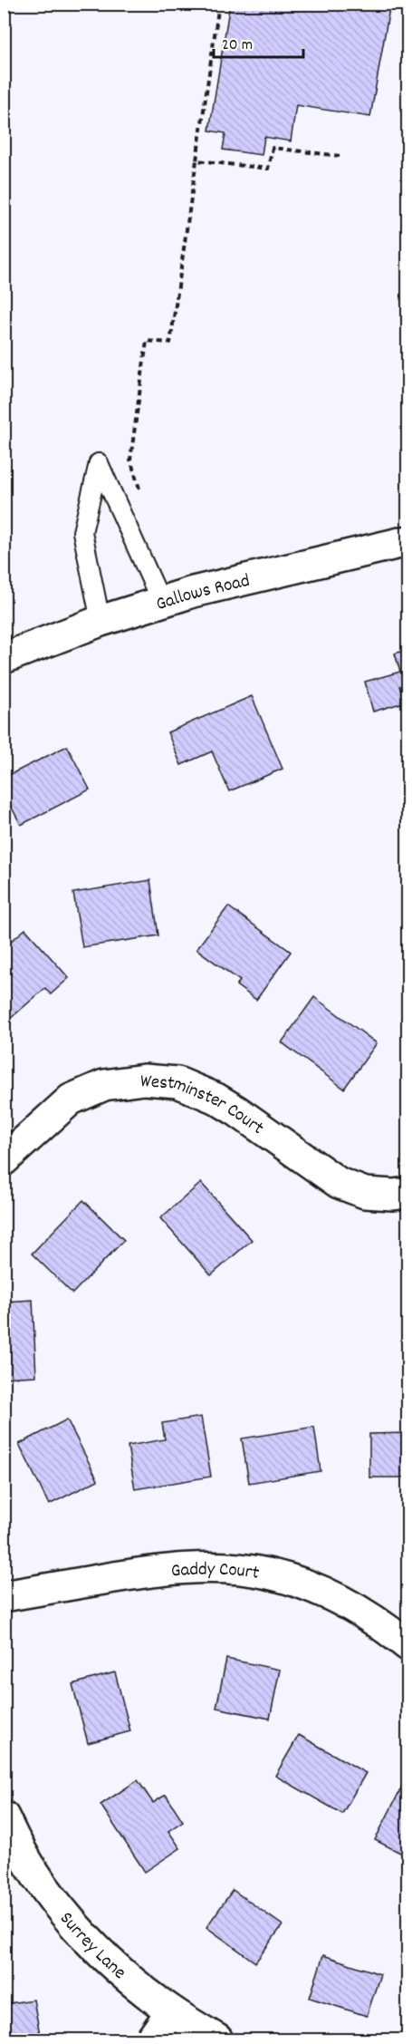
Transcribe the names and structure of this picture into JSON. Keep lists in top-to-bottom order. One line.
{"streets":{"street":["Gallows Road","Westminster Court","Gaddy Court","Surrey Lane"]},"scale_bar":"20 m"}
